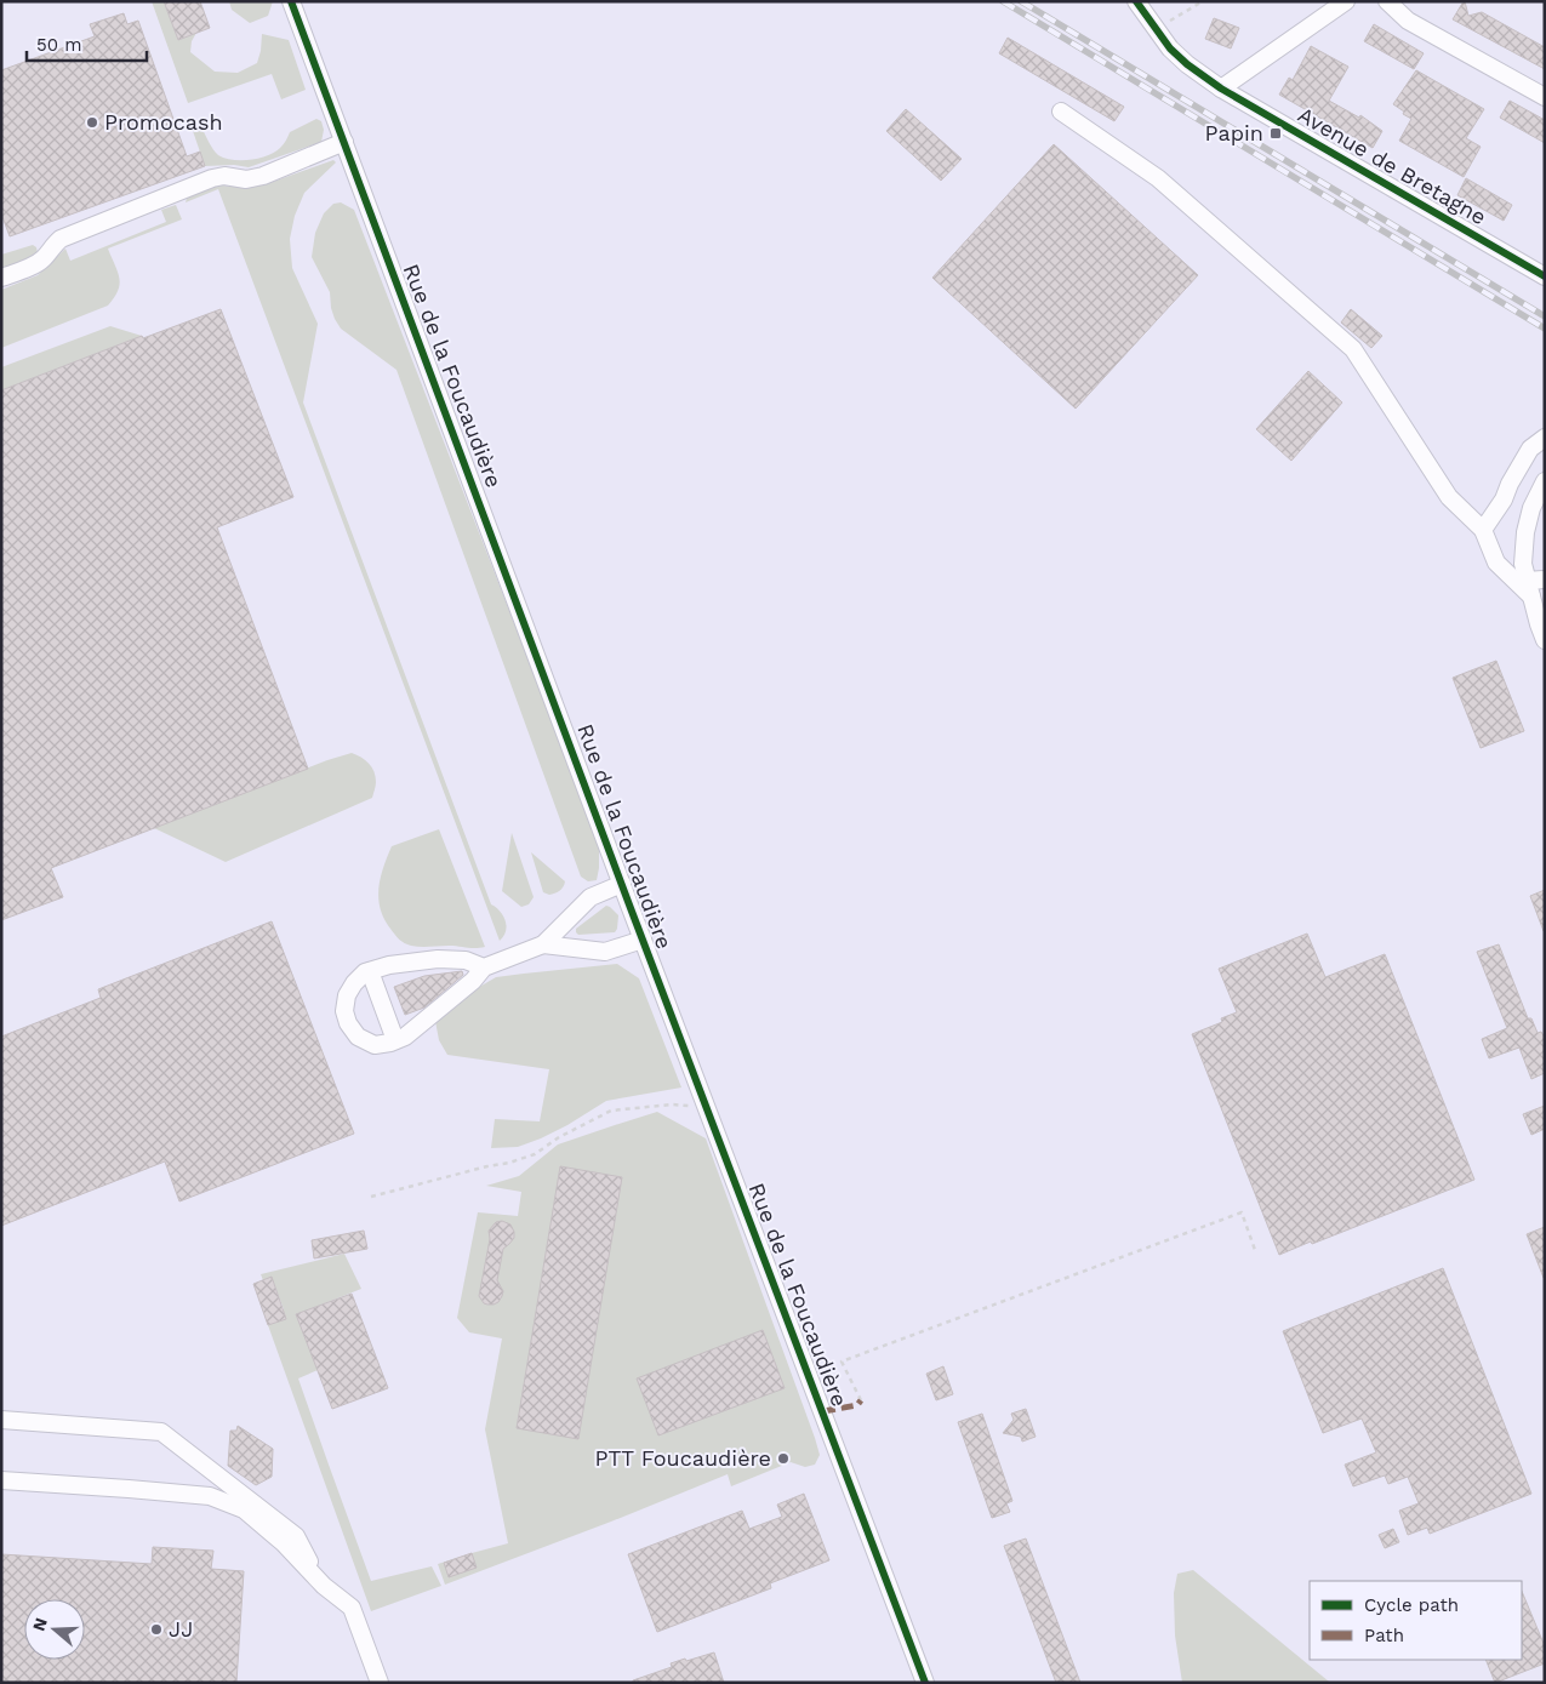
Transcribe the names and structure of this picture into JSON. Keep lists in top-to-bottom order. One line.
{"streets":{"street":["Avenue de Bretagne","Rue de la Foucaudière"]},"places":{"other":["Promocash","PTT Foucaudière","JJ"],"transit":["Papin"]},"legend":["Cycle path","Path"],"scale_bar":"50 m","north":"left"}
